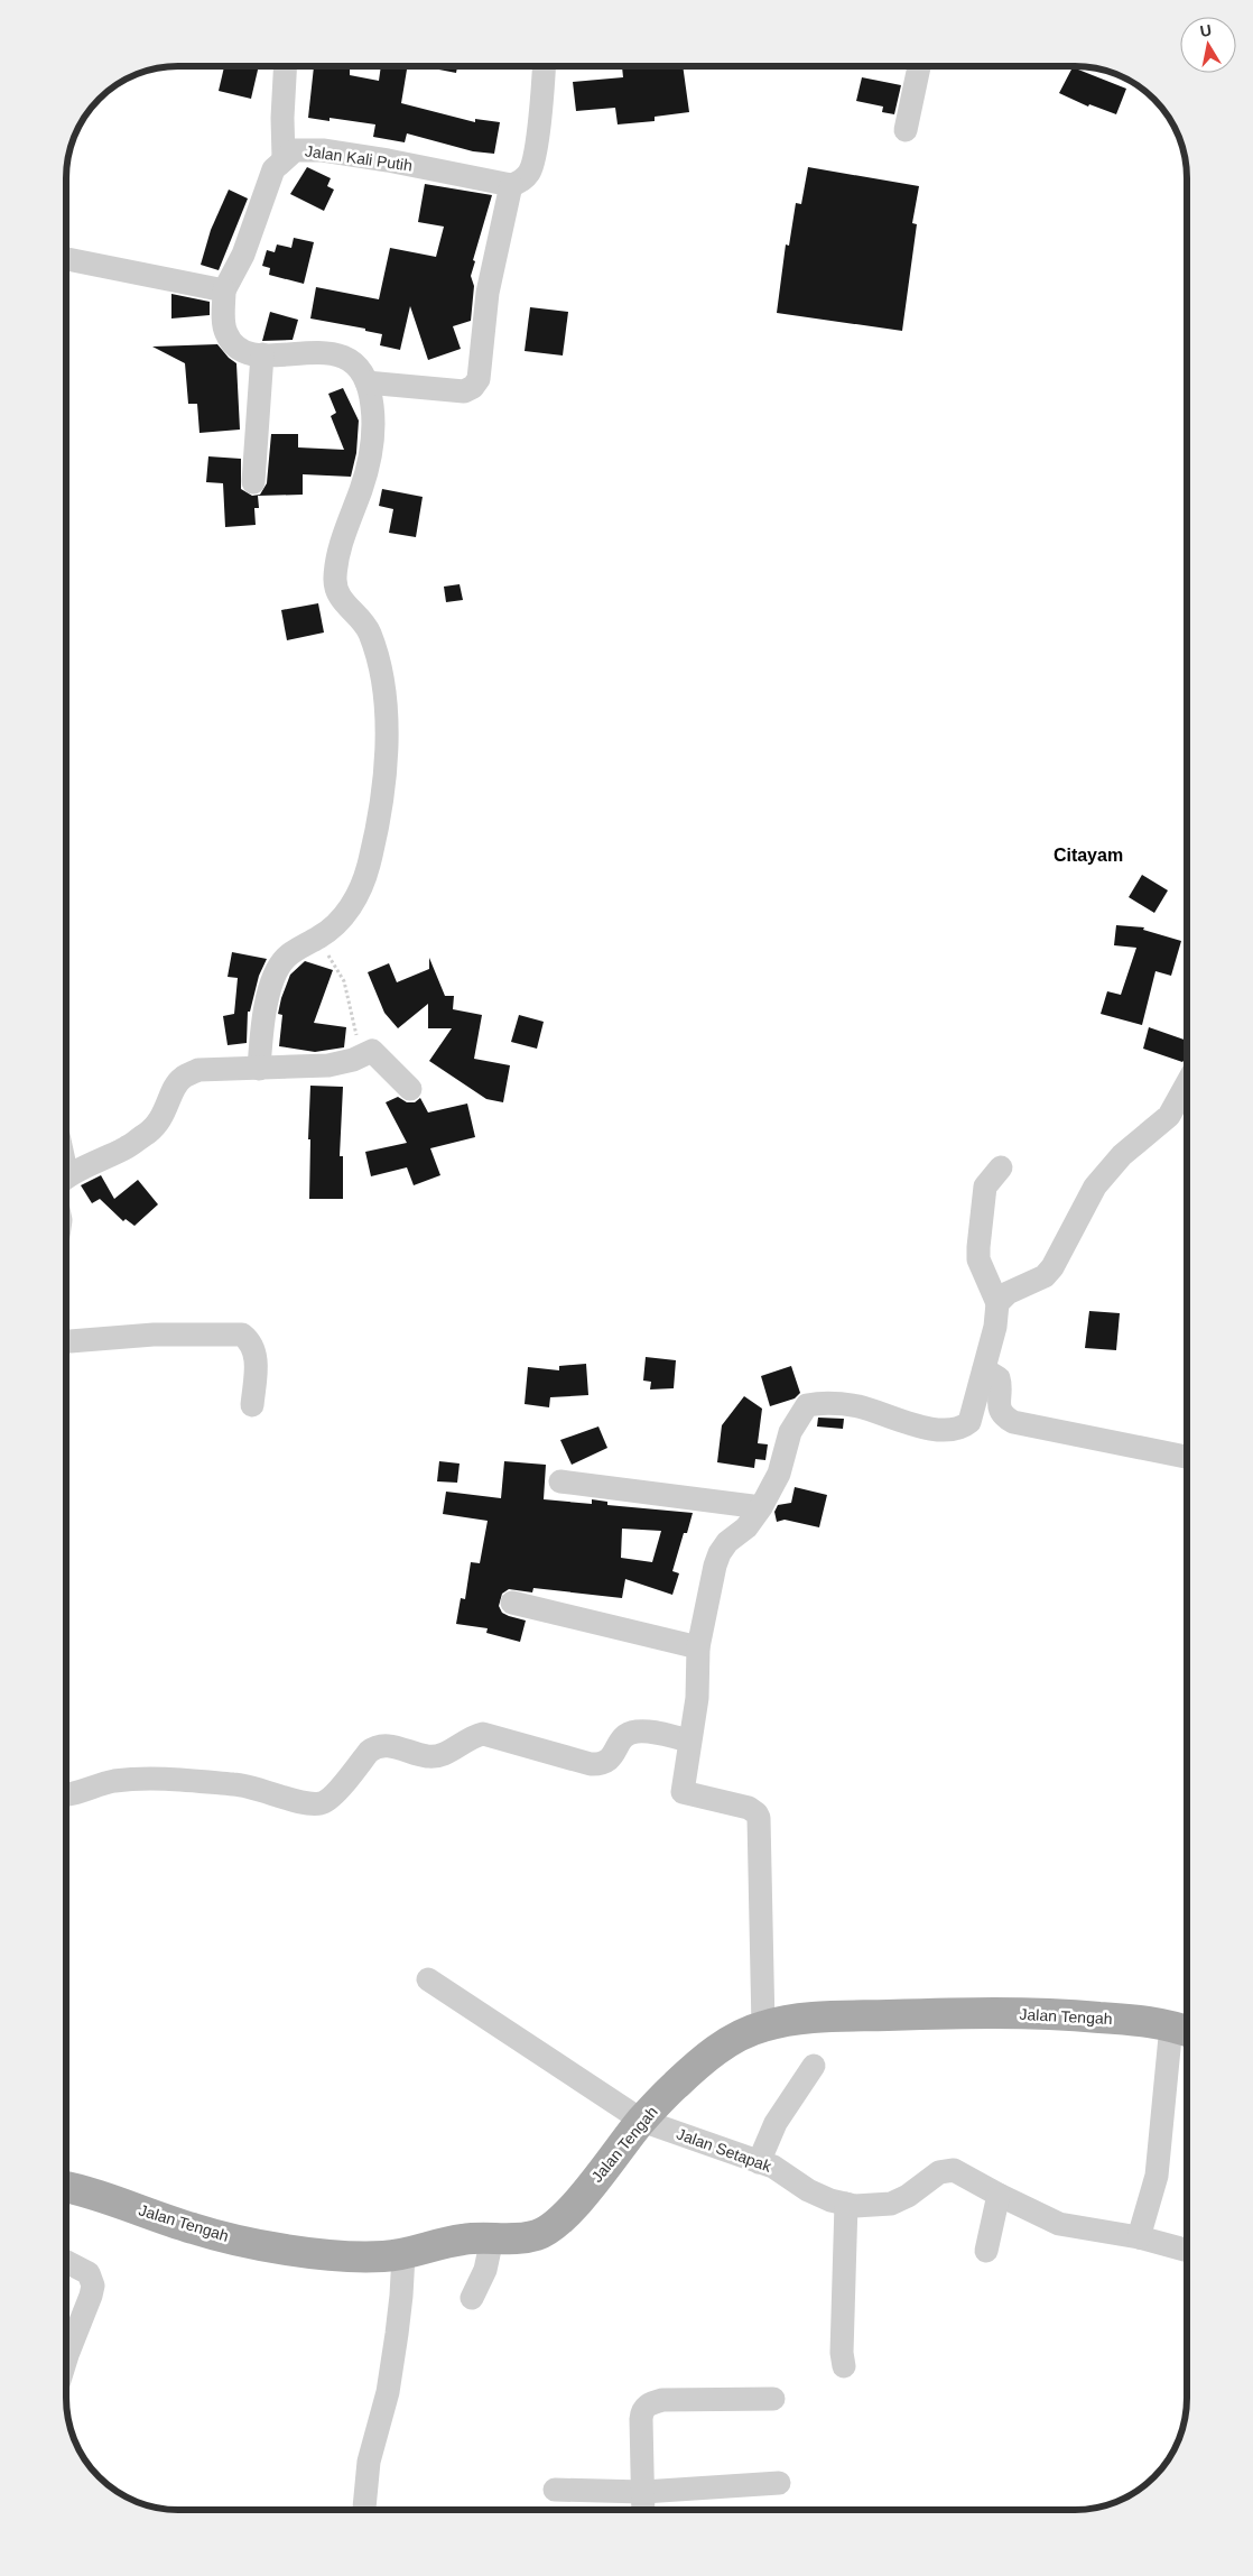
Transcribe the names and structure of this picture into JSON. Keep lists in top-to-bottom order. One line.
{"streets":{"main road":["Jalan Tengah"],"street":["Jalan Kali Putih","Jalan Setapak"]},"crossings":[["Jalan Tengah","Jalan Setapak"]],"districts":["Citayam"],"north":"top"}
